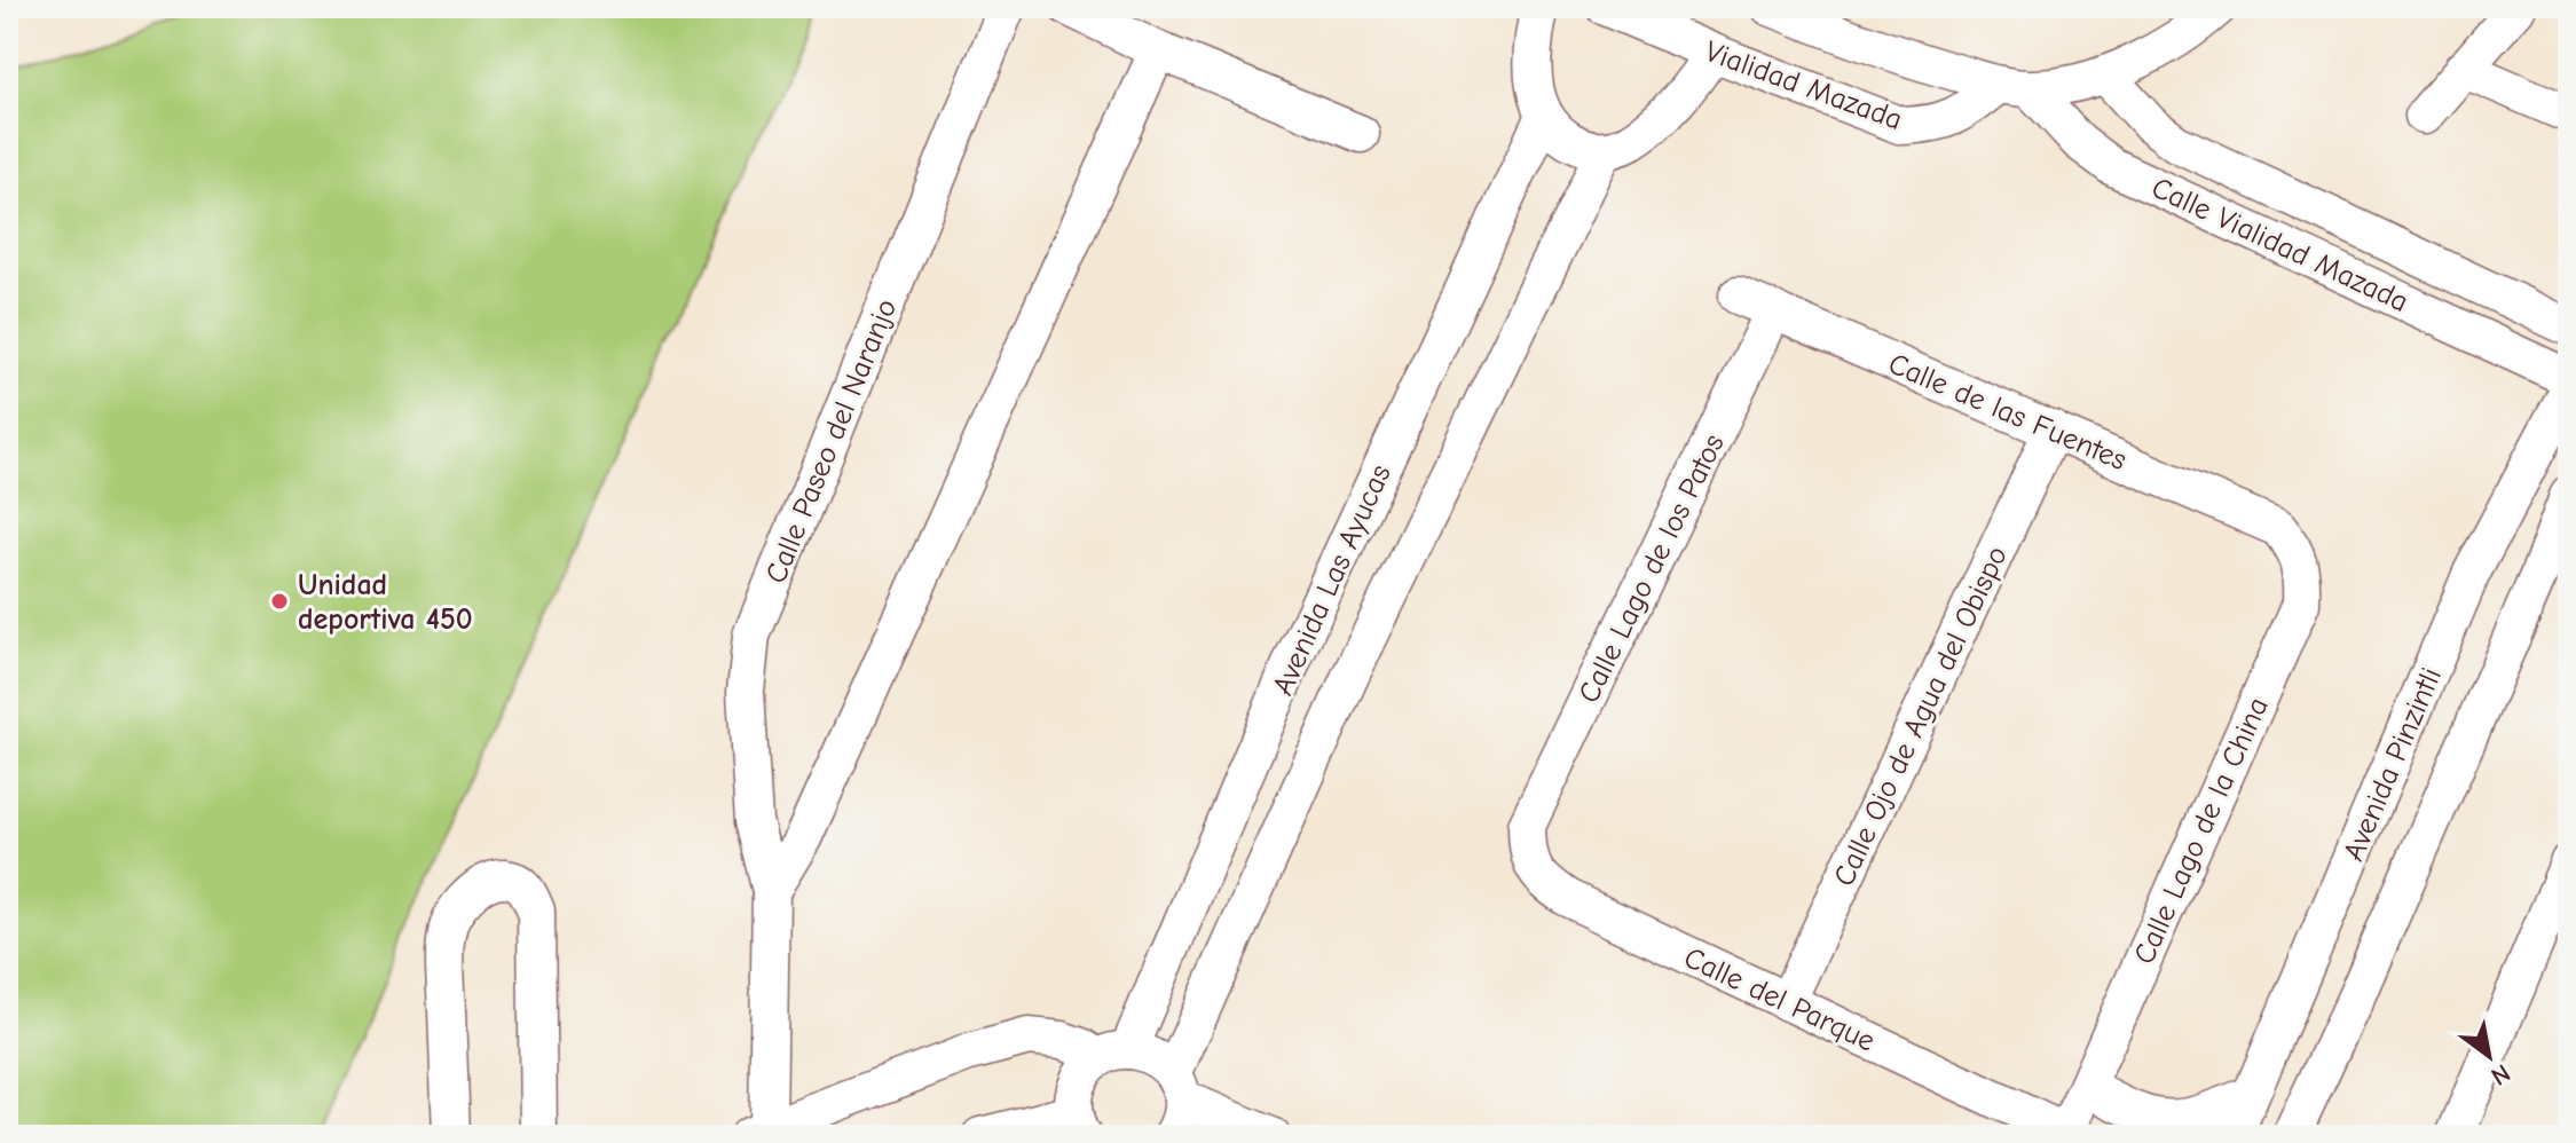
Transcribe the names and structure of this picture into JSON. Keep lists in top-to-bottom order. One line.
{"streets":{"street":["Vialidad Mazada","Calle Vialidad Mazada","Calle de las Fuentes","Calle Paseo del Naranjo","Calle Lago de los Patos","Avenida Las Ayucas","Calle Ojo de Agua del Obispo","Avenida Pinzintli","Calle Lago de la China","Calle del Parque"]},"crossings":[["Vialidad Mazada","Calle Vialidad Mazada"],["Calle Vialidad Mazada","Avenida Pinzintli"],["Calle de las Fuentes","Calle Lago de los Patos"],["Calle de las Fuentes","Calle Ojo de Agua del Obispo"],["Calle de las Fuentes","Calle Lago de la China"],["Calle Lago de los Patos","Calle del Parque"],["Calle Ojo de Agua del Obispo","Calle del Parque"],["Calle Lago de la China","Calle del Parque"]],"places":["Unidad deportiva 450"],"north":"bottom right"}
